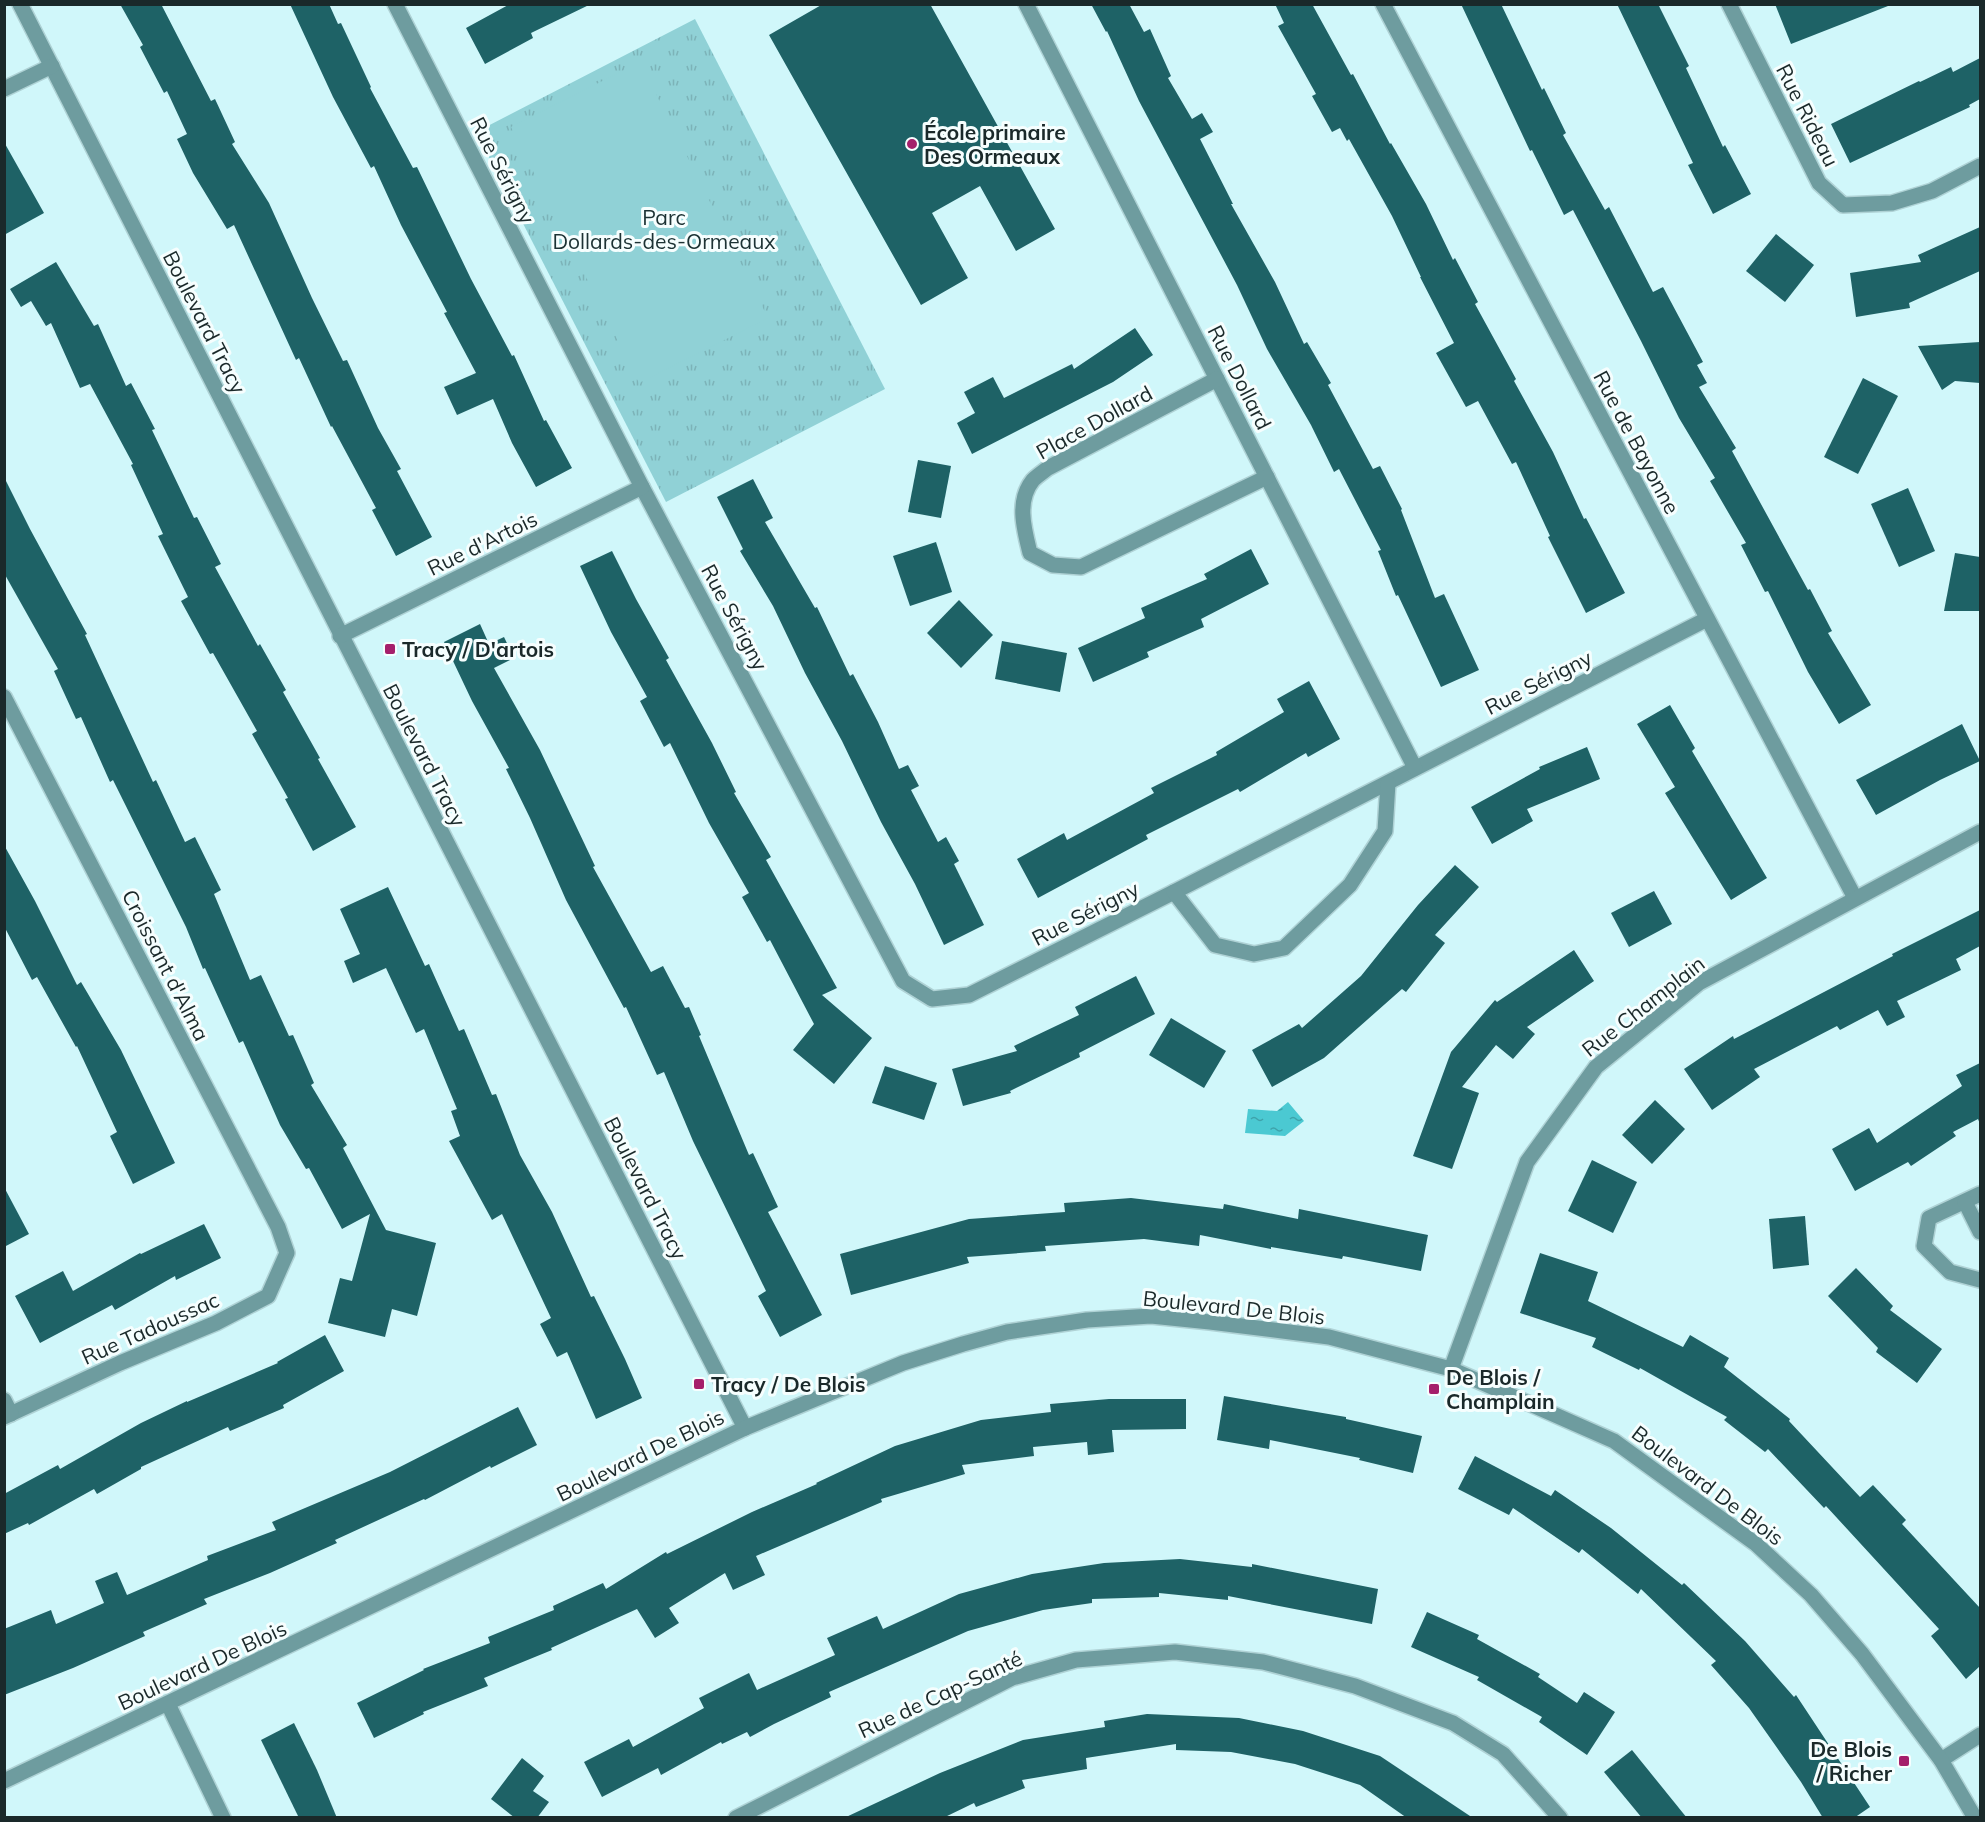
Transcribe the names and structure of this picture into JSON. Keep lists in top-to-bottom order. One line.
{"streets":{"street":["Rue Rideau","Rue Sérigny","Boulevard Tracy","Rue Dollard","Place Dollard","Rue de Bayonne","Rue d'Artois","Croissant d'Alma","Rue Champlain","Boulevard De Blois","Rue Tadoussac","Rue de Cap-Santé"]},"crossings":[["Rue Sérigny","Rue Dollard"],["Rue Sérigny","Rue de Bayonne"],["Rue Sérigny","Rue d'Artois"],["Boulevard Tracy","Rue d'Artois"],["Boulevard Tracy","Boulevard De Blois"],["Rue Dollard","Place Dollard"],["Rue de Bayonne","Rue Champlain"],["Croissant d'Alma","Rue Tadoussac"],["Rue Champlain","Boulevard De Blois"]],"parks":["Parc Dollards-des-Ormeaux"],"places":{"other":["École primaire Des Ormeaux"],"transit":["Tracy / D'artois","Tracy / De Blois","De Blois / Champlain","De Blois / Richer"]}}
